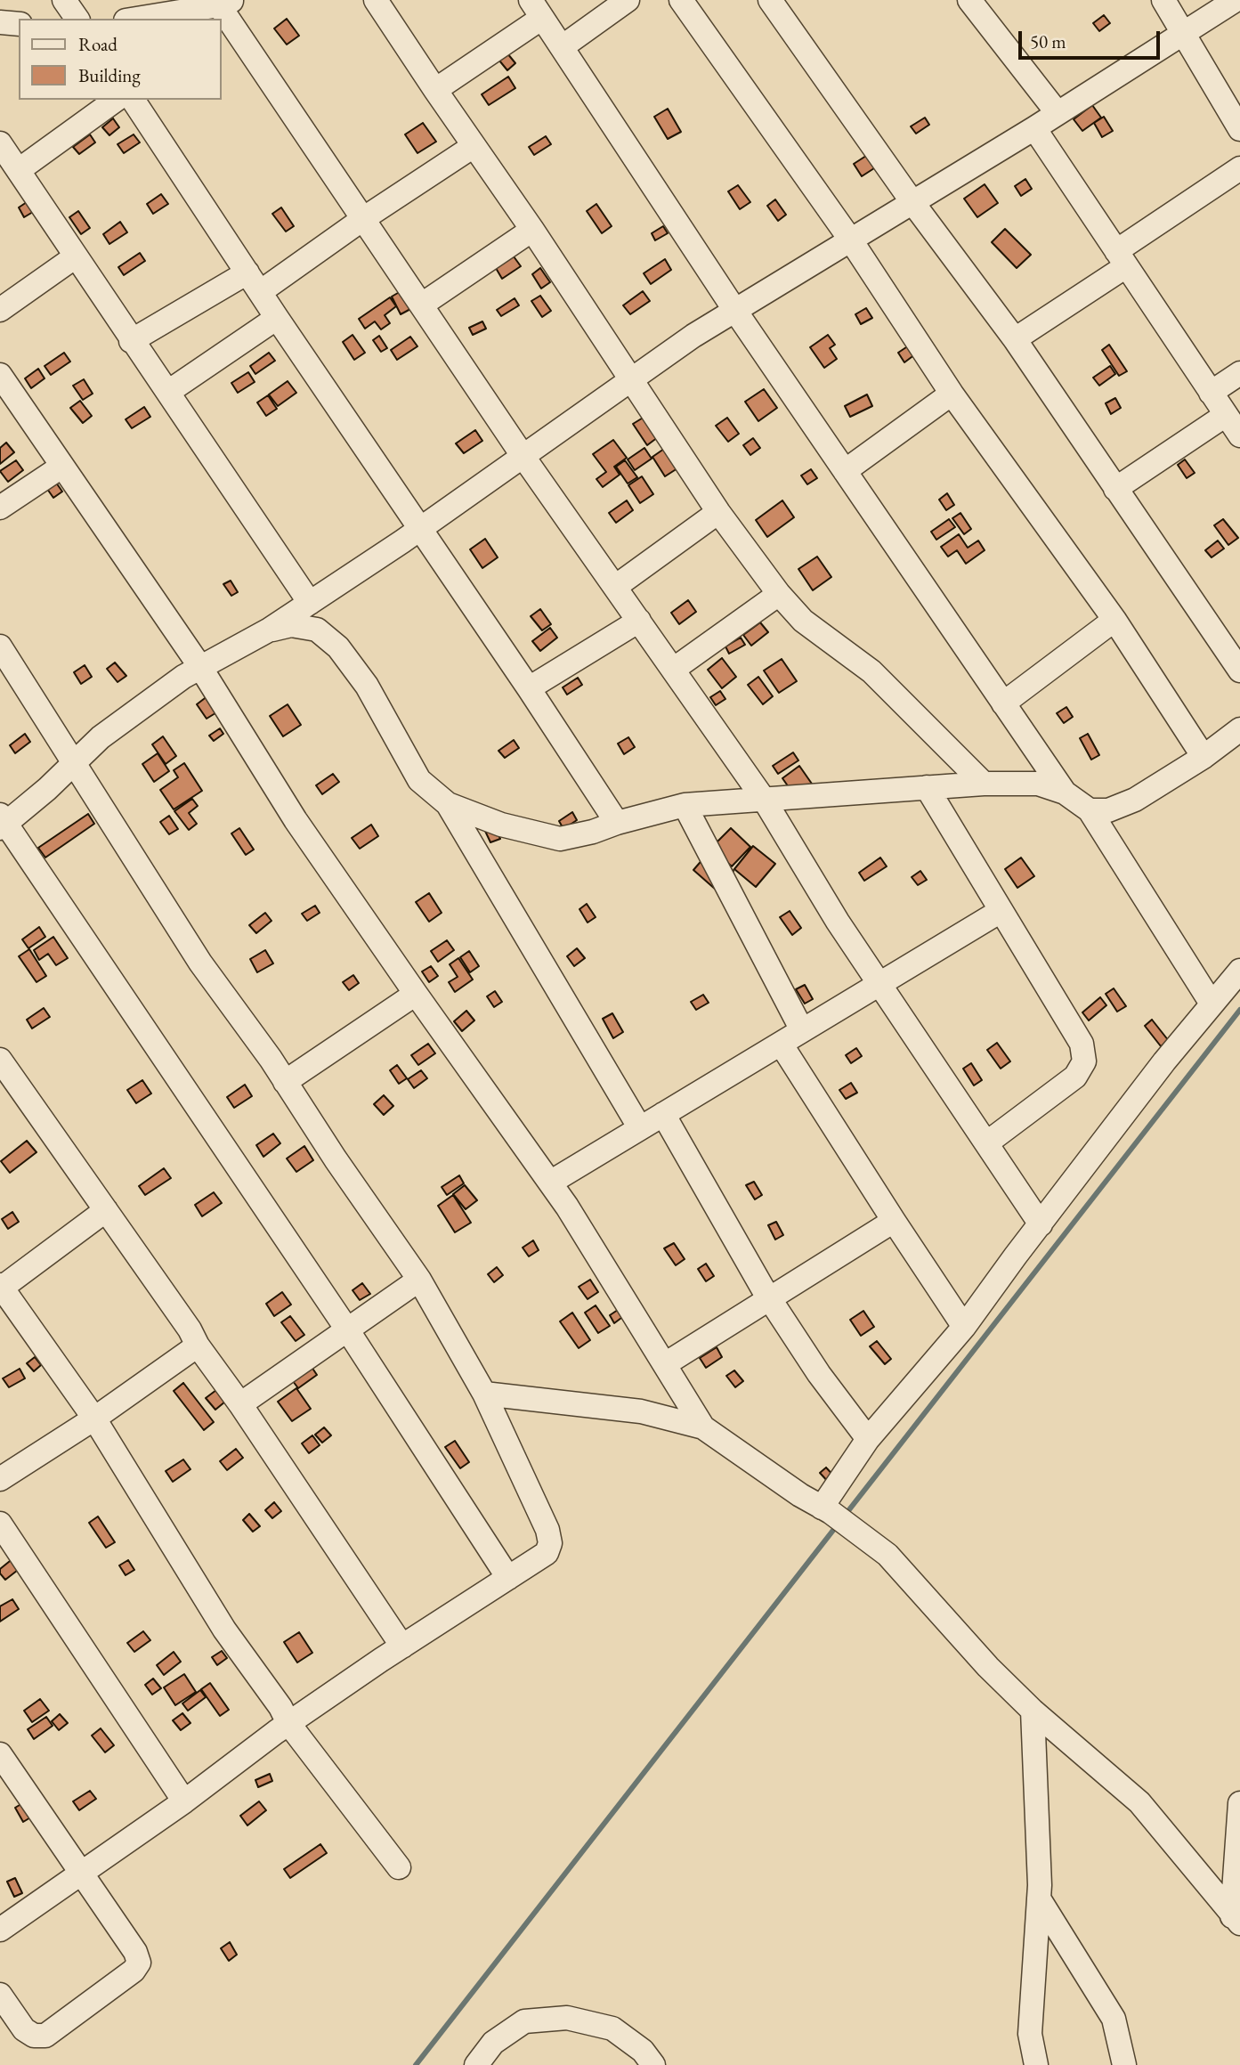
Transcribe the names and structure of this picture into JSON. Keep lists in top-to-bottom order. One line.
{"legend":["Road","Building"],"scale_bar":"50 m"}
